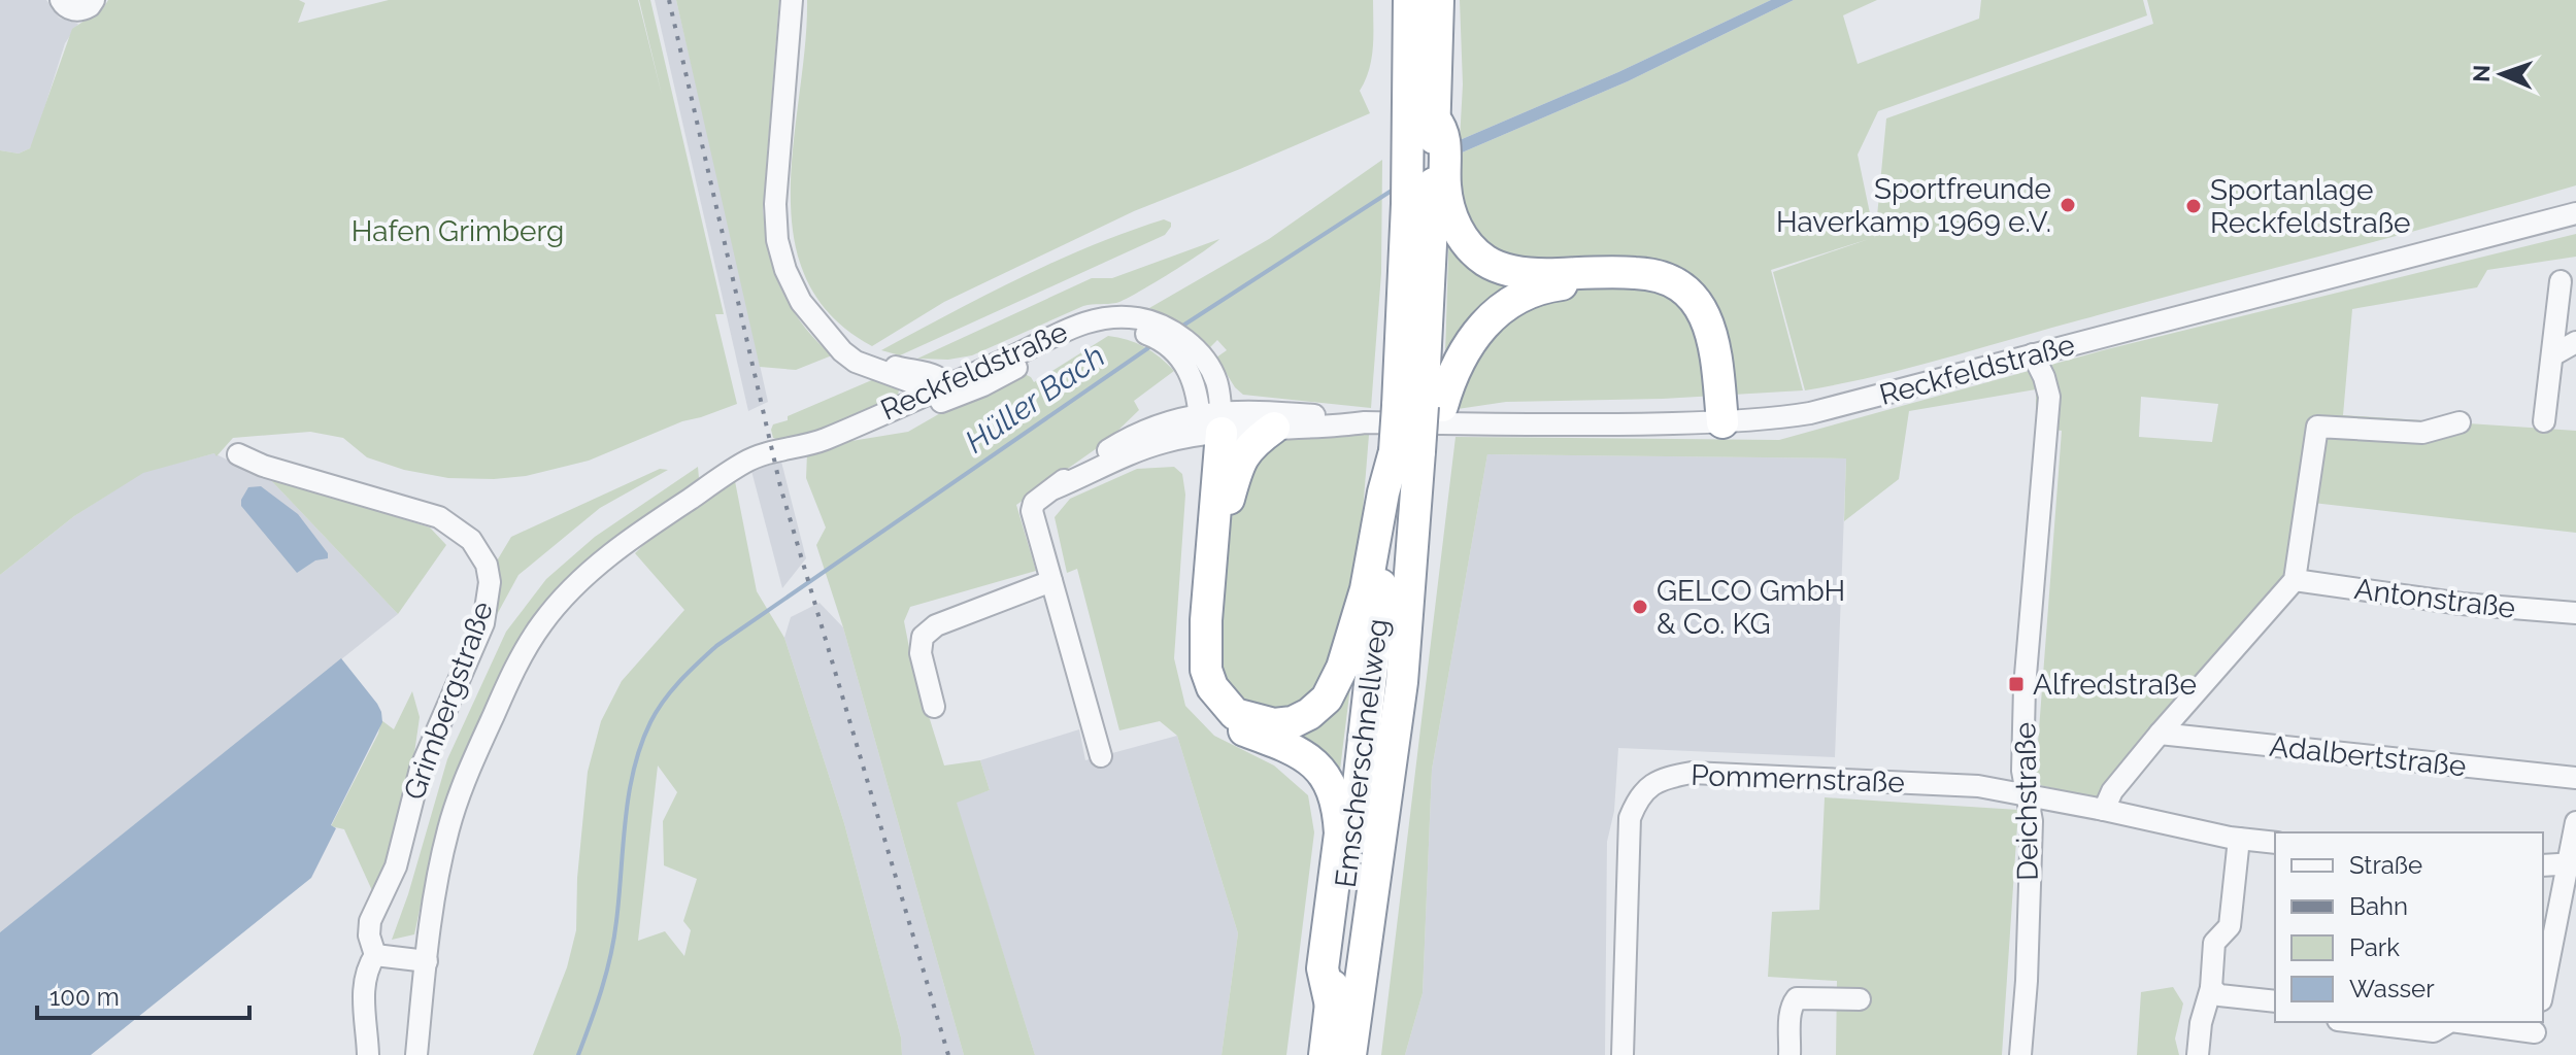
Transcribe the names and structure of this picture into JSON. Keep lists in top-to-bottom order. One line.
{"streets":{"highway":["Emscherschnellweg"],"street":["Reckfeldstraße","Antonstraße","Grimbergstraße","Adalbertstraße","Pommernstraße","Deichstraße"]},"crossings":[["Reckfeldstraße","Grimbergstraße"],["Reckfeldstraße","Deichstraße"],["Pommernstraße","Deichstraße"]],"water":["Hüller Bach"],"parks":["Hafen Grimberg"],"places":{"other":["Sportfreunde Haverkamp 1969 e.V.","Sportanlage Reckfeldstraße","GELCO GmbH & Co. KG"],"transit":["Alfredstraße"]},"legend":["Straße","Bahn","Park","Wasser"],"scale_bar":"100 m","north":"left"}
